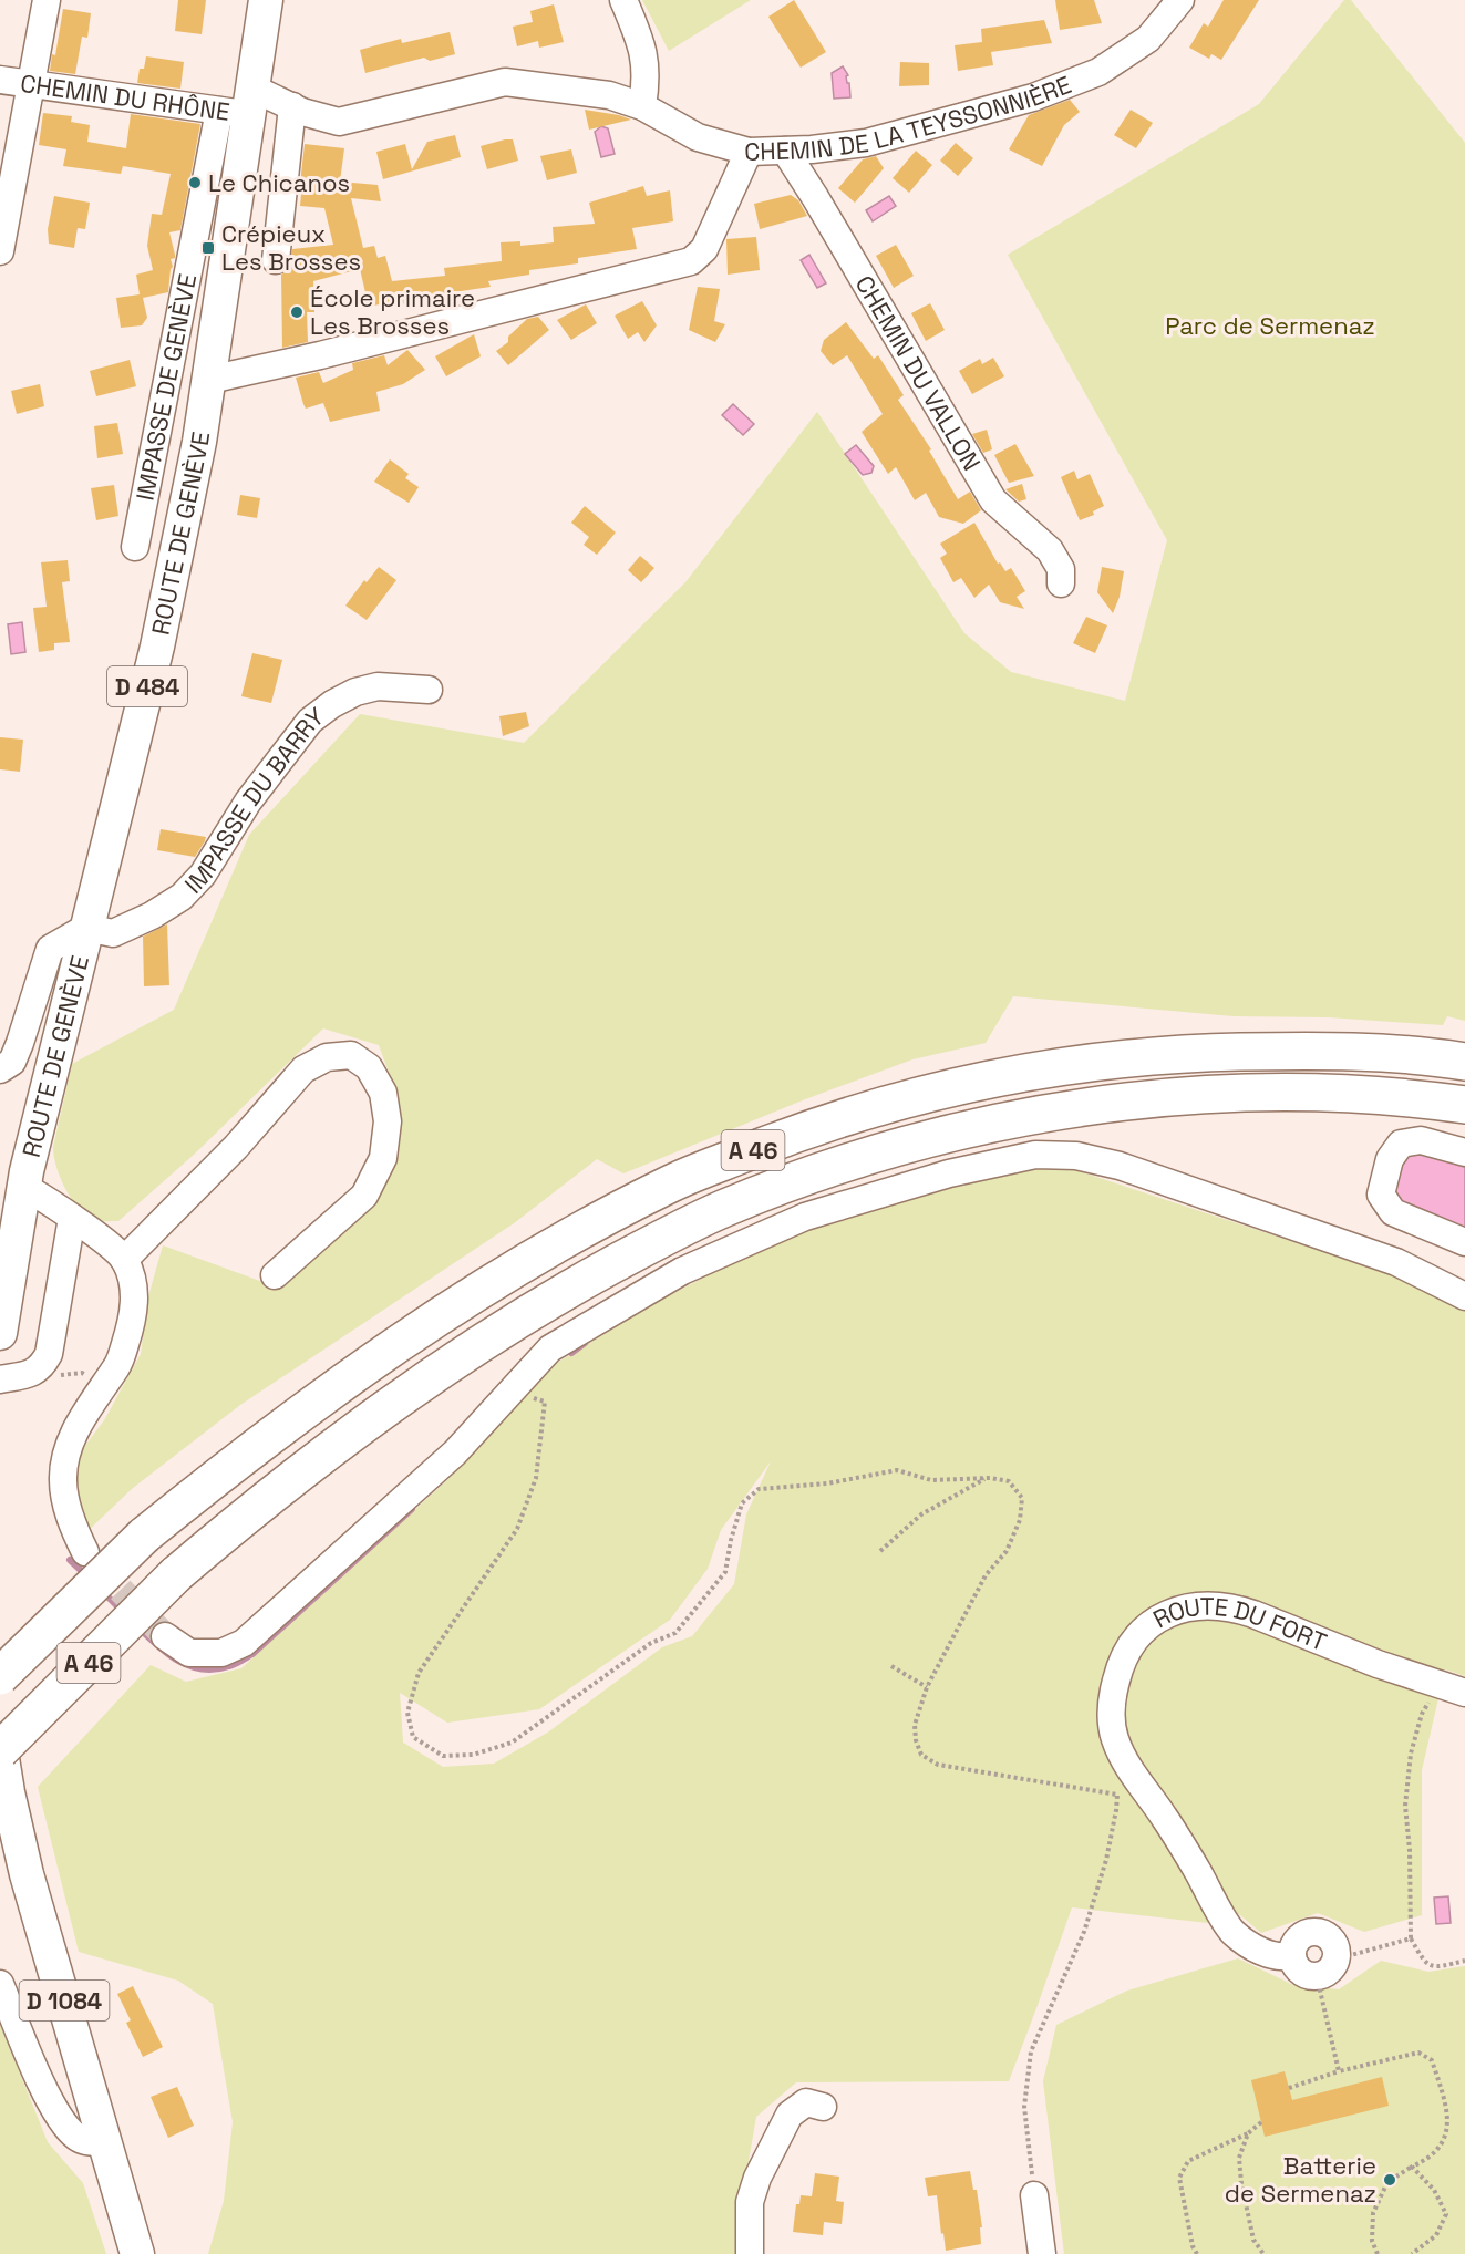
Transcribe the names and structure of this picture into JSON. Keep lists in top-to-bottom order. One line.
{"streets":{"highway":["A 46"],"main road":["ROUTE DE GENÈVE","D 484","D 1084"],"street":["CHEMIN DU RHÔNE","CHEMIN DE LA TEYSSONNIÈRE","CHEMIN DU VALLON","IMPASSE DE GENÈVE","IMPASSE DU BARRY","ROUTE DU FORT"]},"crossings":[["CHEMIN DU RHÔNE","CHEMIN DE LA TEYSSONNIÈRE"],["CHEMIN DU RHÔNE","IMPASSE DE GENÈVE"],["CHEMIN DU RHÔNE","ROUTE DE GENÈVE"],["CHEMIN DE LA TEYSSONNIÈRE","CHEMIN DU VALLON"],["CHEMIN DE LA TEYSSONNIÈRE","ROUTE DE GENÈVE"],["IMPASSE DE GENÈVE","ROUTE DE GENÈVE"],["ROUTE DE GENÈVE","IMPASSE DU BARRY"]],"parks":["Parc de Sermenaz"],"places":{"other":["Le Chicanos","École primaire Les Brosses","Batterie de Sermenaz"],"transit":["Crépieux Les Brosses"]}}
